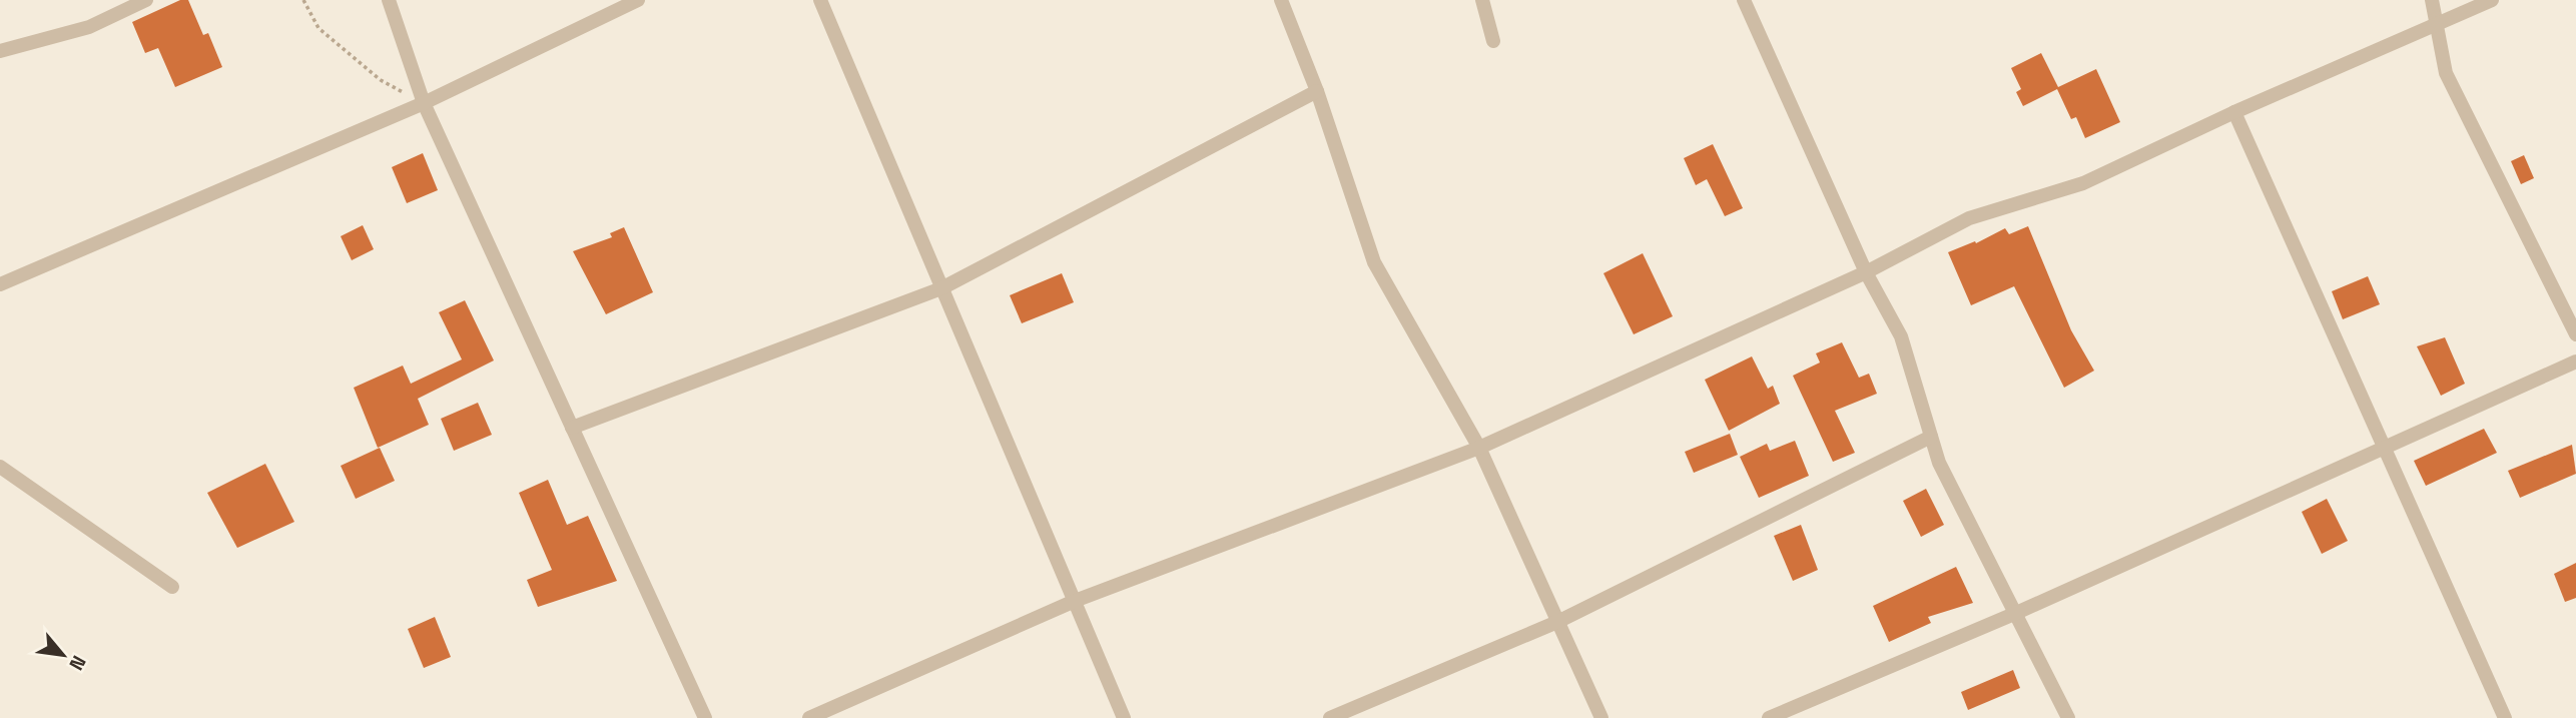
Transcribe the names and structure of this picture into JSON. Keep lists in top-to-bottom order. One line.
{"north":"bottom right"}
